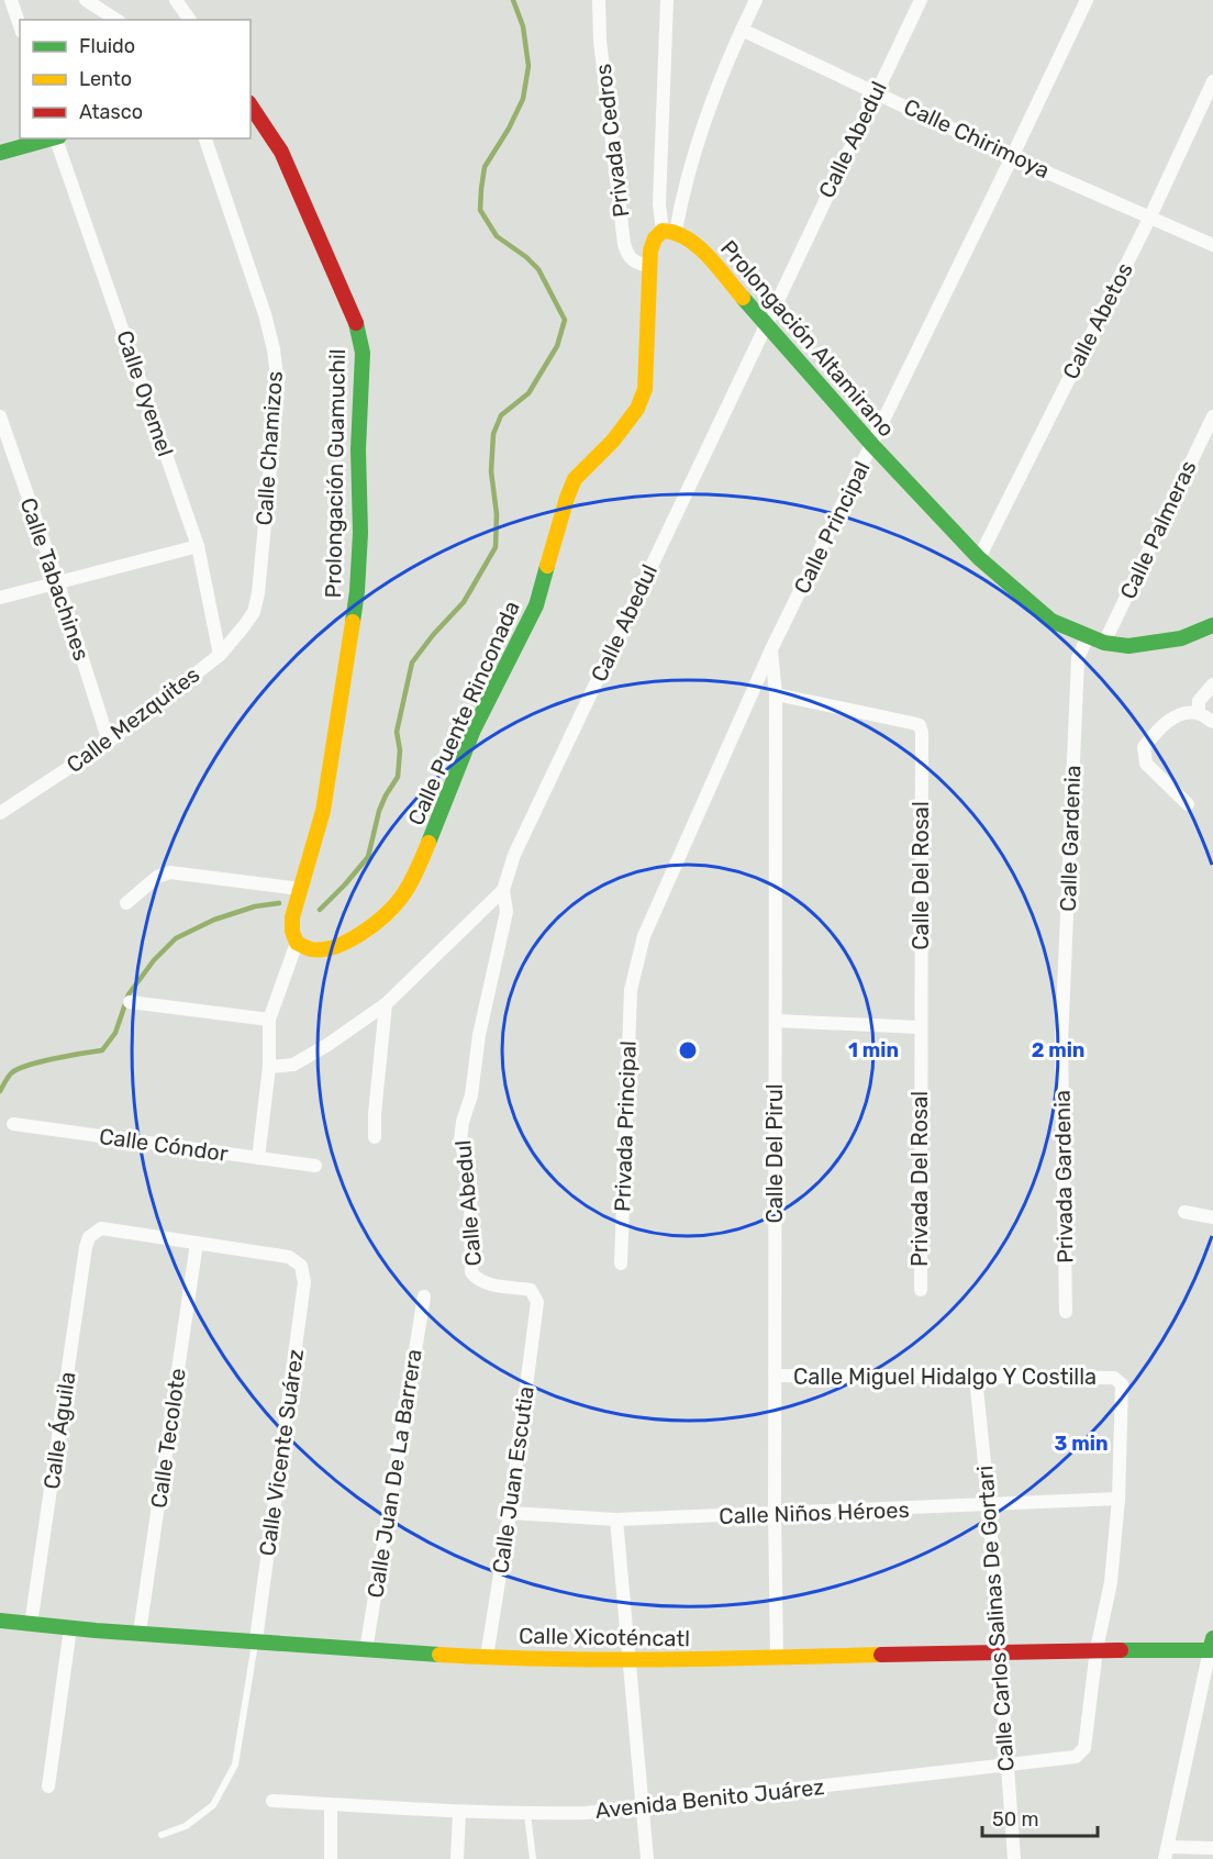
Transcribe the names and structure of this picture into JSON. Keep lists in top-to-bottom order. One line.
{"streets":{"street":["Calle Chirimoya","Calle Abedul","Privada Cedros","Calle Abetos","Prolongación Altamirano","Calle Oyemel","Calle Chamizos","Prolongación Guamuchil","Calle Principal","Calle Palmeras","Calle Tabachines","Calle Puente Rinconada","Calle Mezquites","Calle Gardenia","Calle Del Rosal","Privada Principal","Calle Cóndor","Calle Del Pirul","Privada Gardenia","Privada Del Rosal","Calle Miguel Hidalgo Y Costilla","Calle Águila","Calle Tecolote","Calle Vicente Suárez","Calle Juan De La Barrera","Calle Juan Escutia","Calle Niños Héroes","Calle Carlos Salinas De Gortari","Calle Xicoténcatl","Avenida Benito Juárez"]},"crossings":[["Calle Chirimoya","Calle Abedul"],["Calle Chirimoya","Calle Abetos"],["Calle Chirimoya","Calle Principal"],["Calle Chirimoya","Calle Puente Rinconada"],["Calle Abedul","Prolongación Altamirano"],["Calle Abedul","Calle Juan Escutia"],["Privada Cedros","Calle Puente Rinconada"],["Calle Abetos","Prolongación Altamirano"],["Prolongación Altamirano","Calle Principal"],["Prolongación Altamirano","Calle Palmeras"],["Prolongación Altamirano","Calle Puente Rinconada"],["Prolongación Altamirano","Calle Gardenia"],["Calle Oyemel","Calle Mezquites"],["Calle Chamizos","Calle Mezquites"],["Prolongación Guamuchil","Calle Puente Rinconada"],["Calle Principal","Privada Principal"],["Calle Principal","Calle Del Pirul"],["Calle Tabachines","Calle Mezquites"],["Calle Gardenia","Privada Gardenia"],["Calle Del Rosal","Calle Del Pirul"],["Calle Del Rosal","Privada Del Rosal"],["Calle Del Pirul","Calle Miguel Hidalgo Y Costilla"],["Calle Del Pirul","Calle Niños Héroes"],["Calle Del Pirul","Calle Xicoténcatl"],["Calle Miguel Hidalgo Y Costilla","Calle Niños Héroes"],["Calle Miguel Hidalgo Y Costilla","Calle Carlos Salinas De Gortari"],["Calle Águila","Calle Tecolote"],["Calle Águila","Calle Vicente Suárez"],["Calle Águila","Calle Xicoténcatl"],["Calle Tecolote","Calle Vicente Suárez"],["Calle Tecolote","Calle Xicoténcatl"],["Calle Vicente Suárez","Calle Xicoténcatl"],["Calle Juan De La Barrera","Calle Xicoténcatl"],["Calle Juan Escutia","Calle Niños Héroes"],["Calle Juan Escutia","Calle Xicoténcatl"],["Calle Niños Héroes","Calle Carlos Salinas De Gortari"],["Calle Carlos Salinas De Gortari","Calle Xicoténcatl"],["Calle Carlos Salinas De Gortari","Avenida Benito Juárez"],["Calle Xicoténcatl","Avenida Benito Juárez"]],"legend":["Fluido","Lento","Atasco"],"scale_bar":"50 m","rings":["1 min","2 min","3 min"]}
